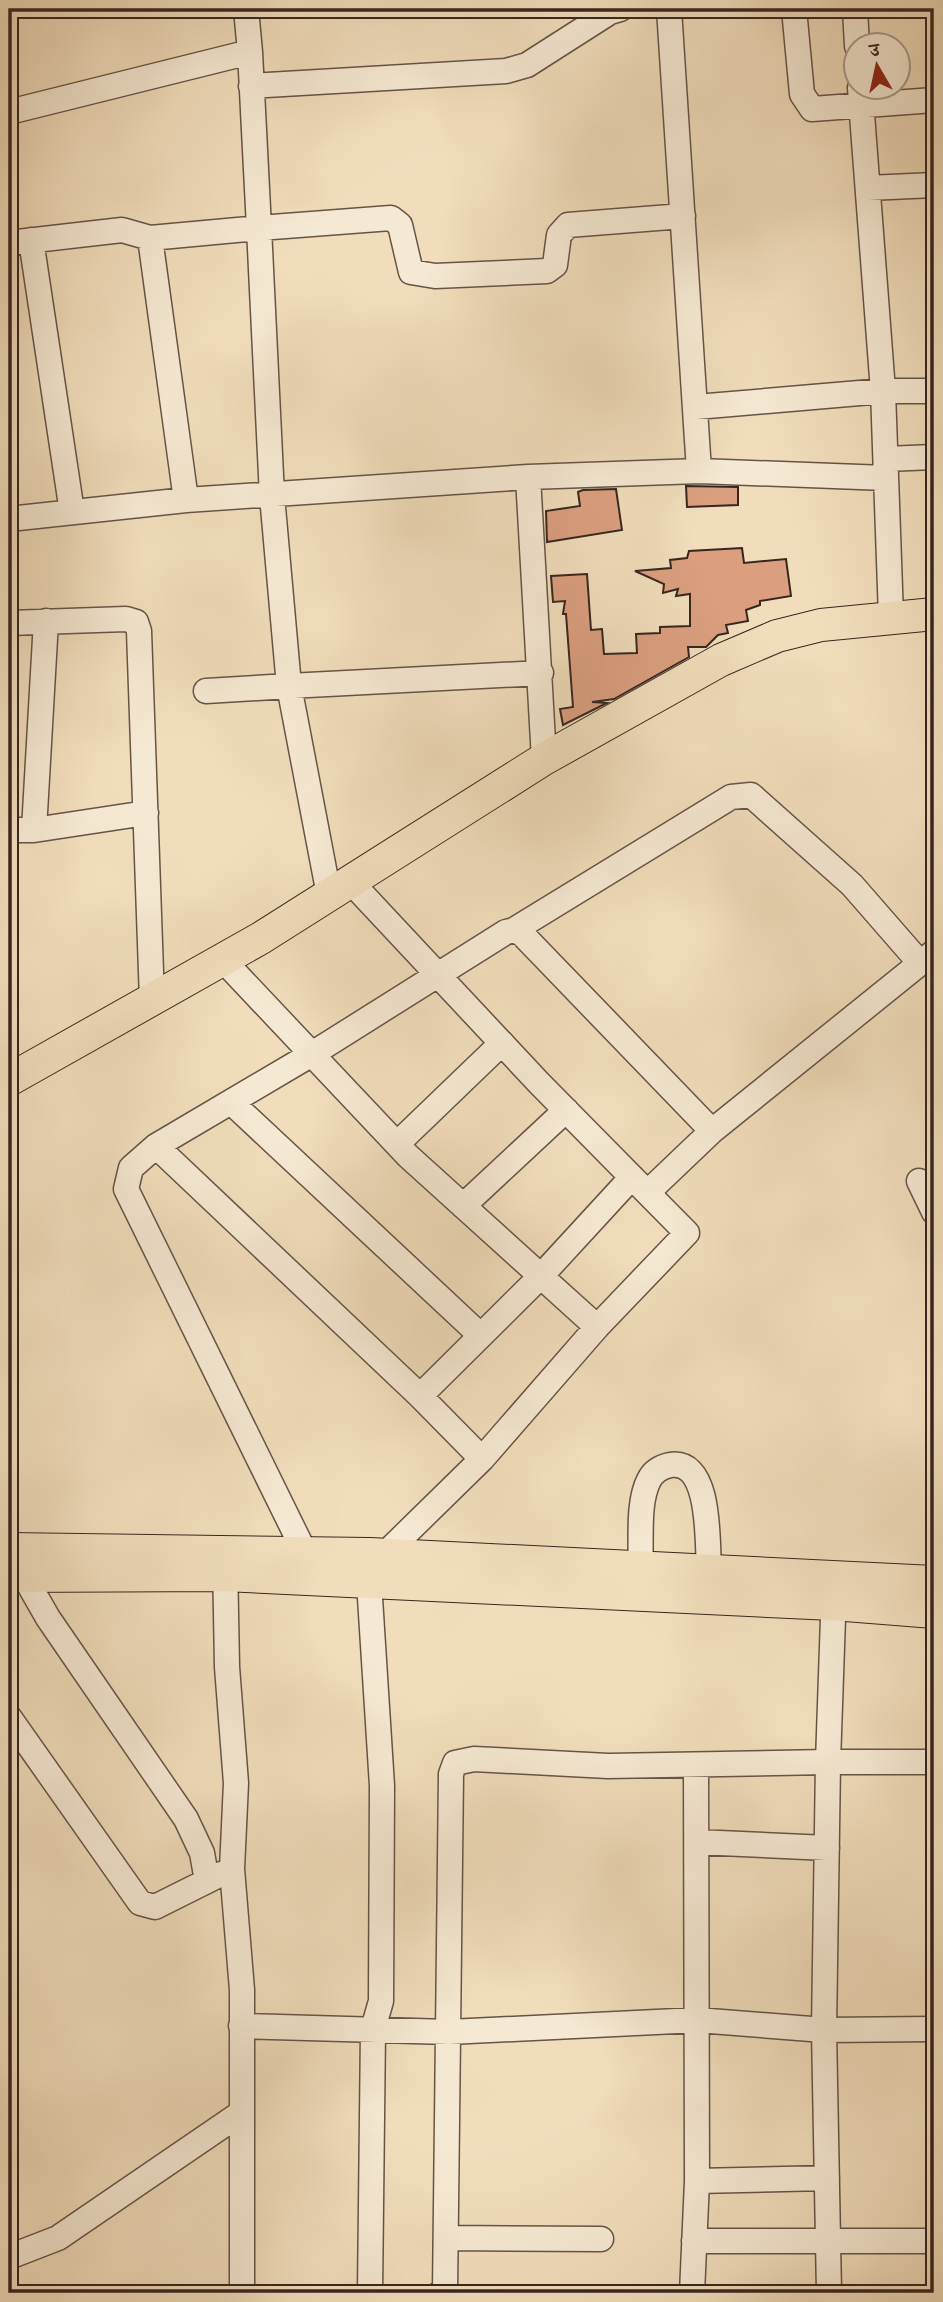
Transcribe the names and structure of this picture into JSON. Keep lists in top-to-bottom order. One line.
{"north":"top"}
